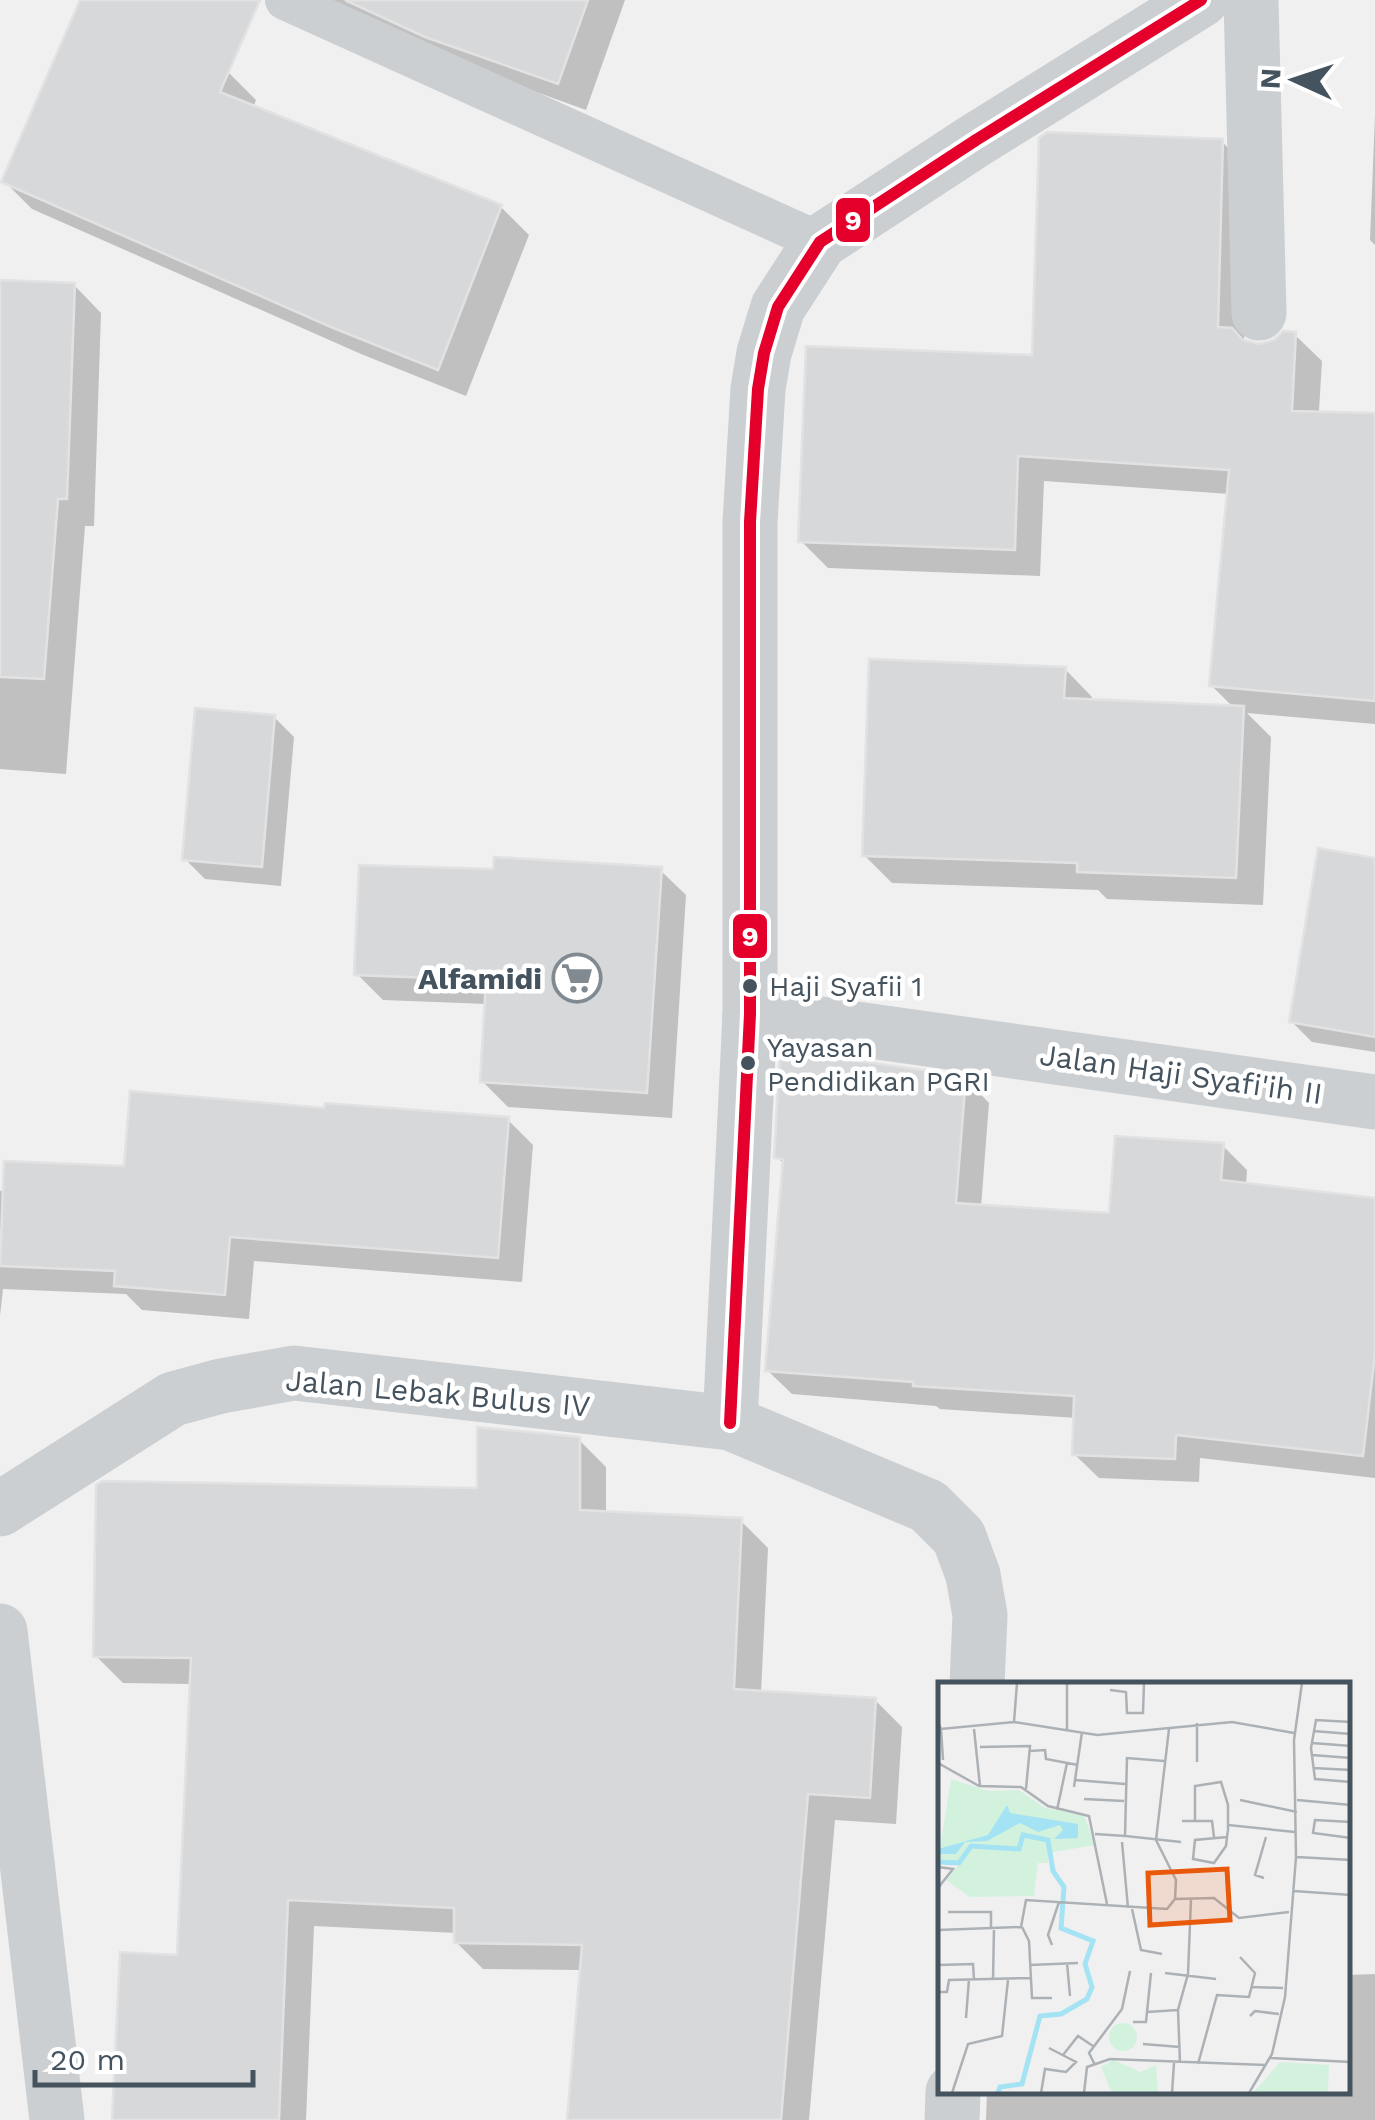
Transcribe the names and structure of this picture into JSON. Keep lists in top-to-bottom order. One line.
{"streets":{"street":["Jalan Haji Syafi'ih II","Jalan Lebak Bulus IV"]},"places":{"supermarket":["Alfamidi"],"other":["Haji Syafii 1","Yayasan Pendidikan PGRI"]},"lines":["transit line 9"],"scale_bar":"20 m","north":"left"}
